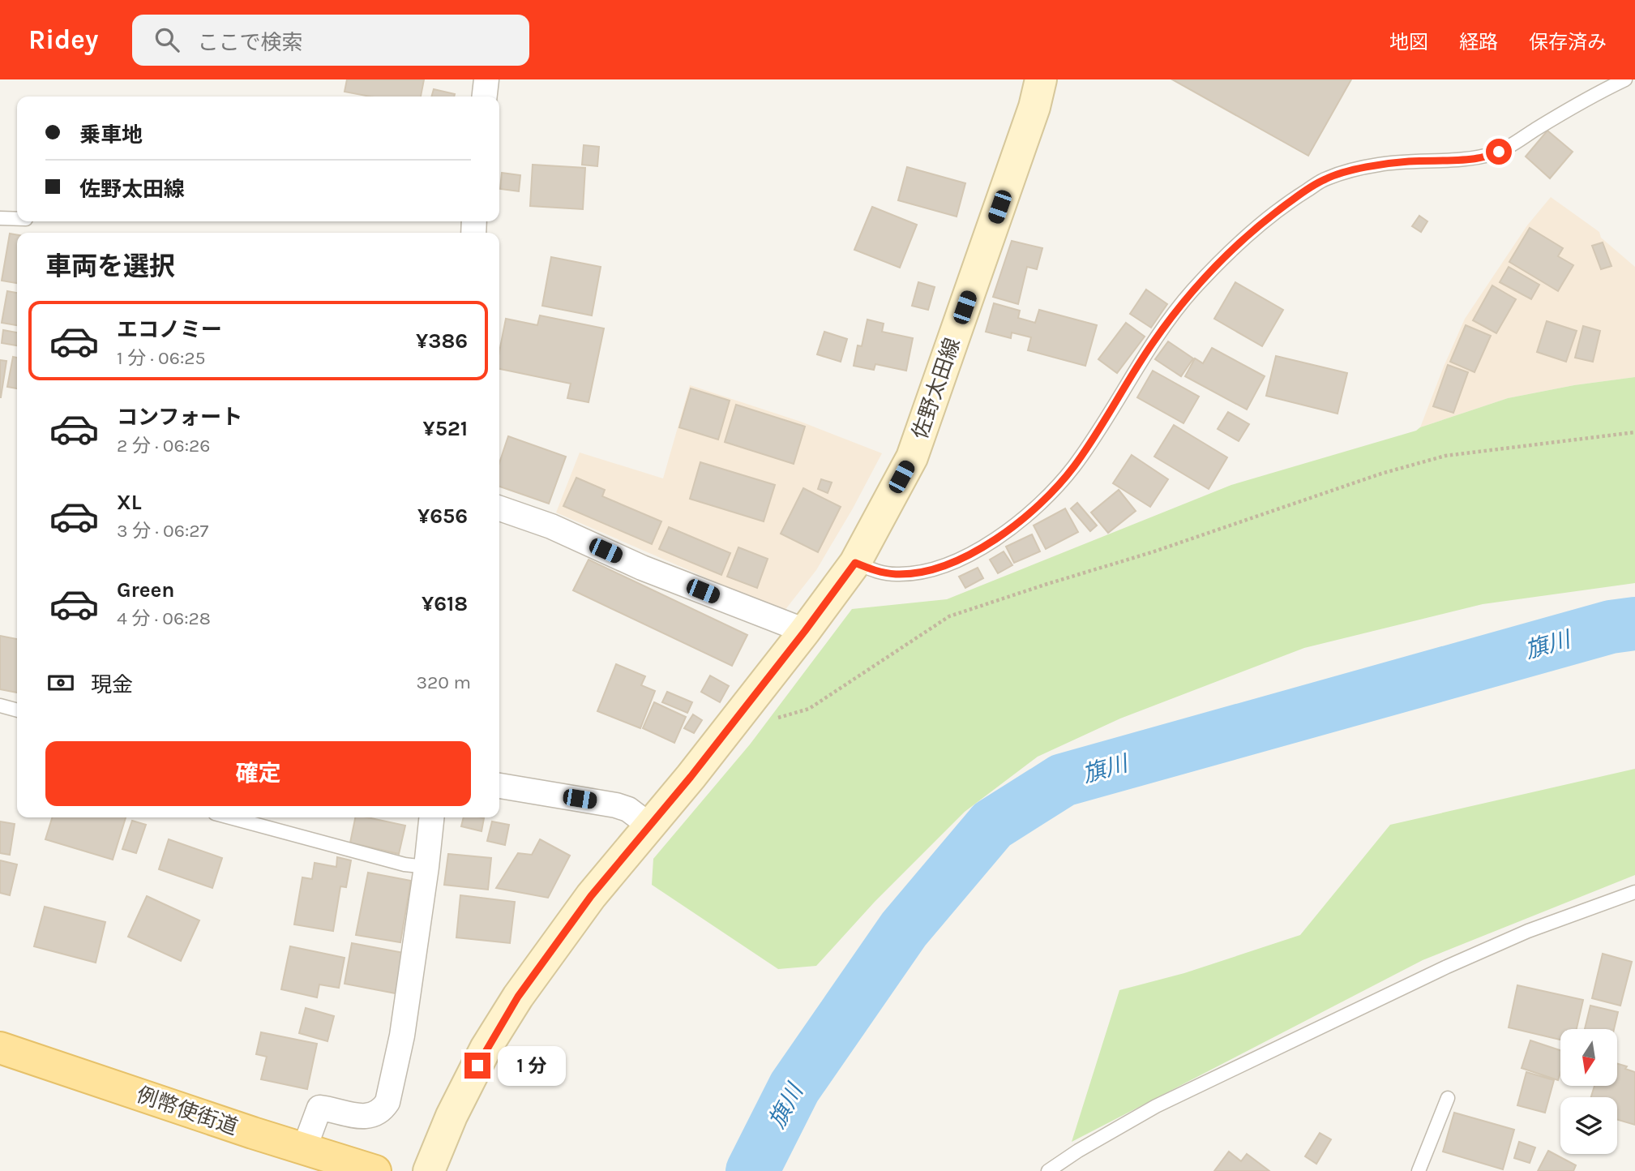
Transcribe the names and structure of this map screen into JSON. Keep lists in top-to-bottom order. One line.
{"streets":{"main road":["佐野太田線","例幣使街道"]},"water":["旗川"],"north":"bottom","page":{"header":"Ridey","search":"ここで検索","nav":["地図","経路","保存済み"],"banner":["乗車地","佐野太田線"],"heading":"車両を選択","list":[{"name":"エコノミー","note":"1 分 · 06:25","value":"¥386"},{"name":"コンフォート","note":"2 分 · 06:26","value":"¥521"},{"name":"XL","note":"3 分 · 06:27","value":"¥656"},{"name":"Green","note":"4 分 · 06:28","value":"¥618"}],"pay":["現金","320 m"],"buttons":"確定","bubble":"1 分"}}
